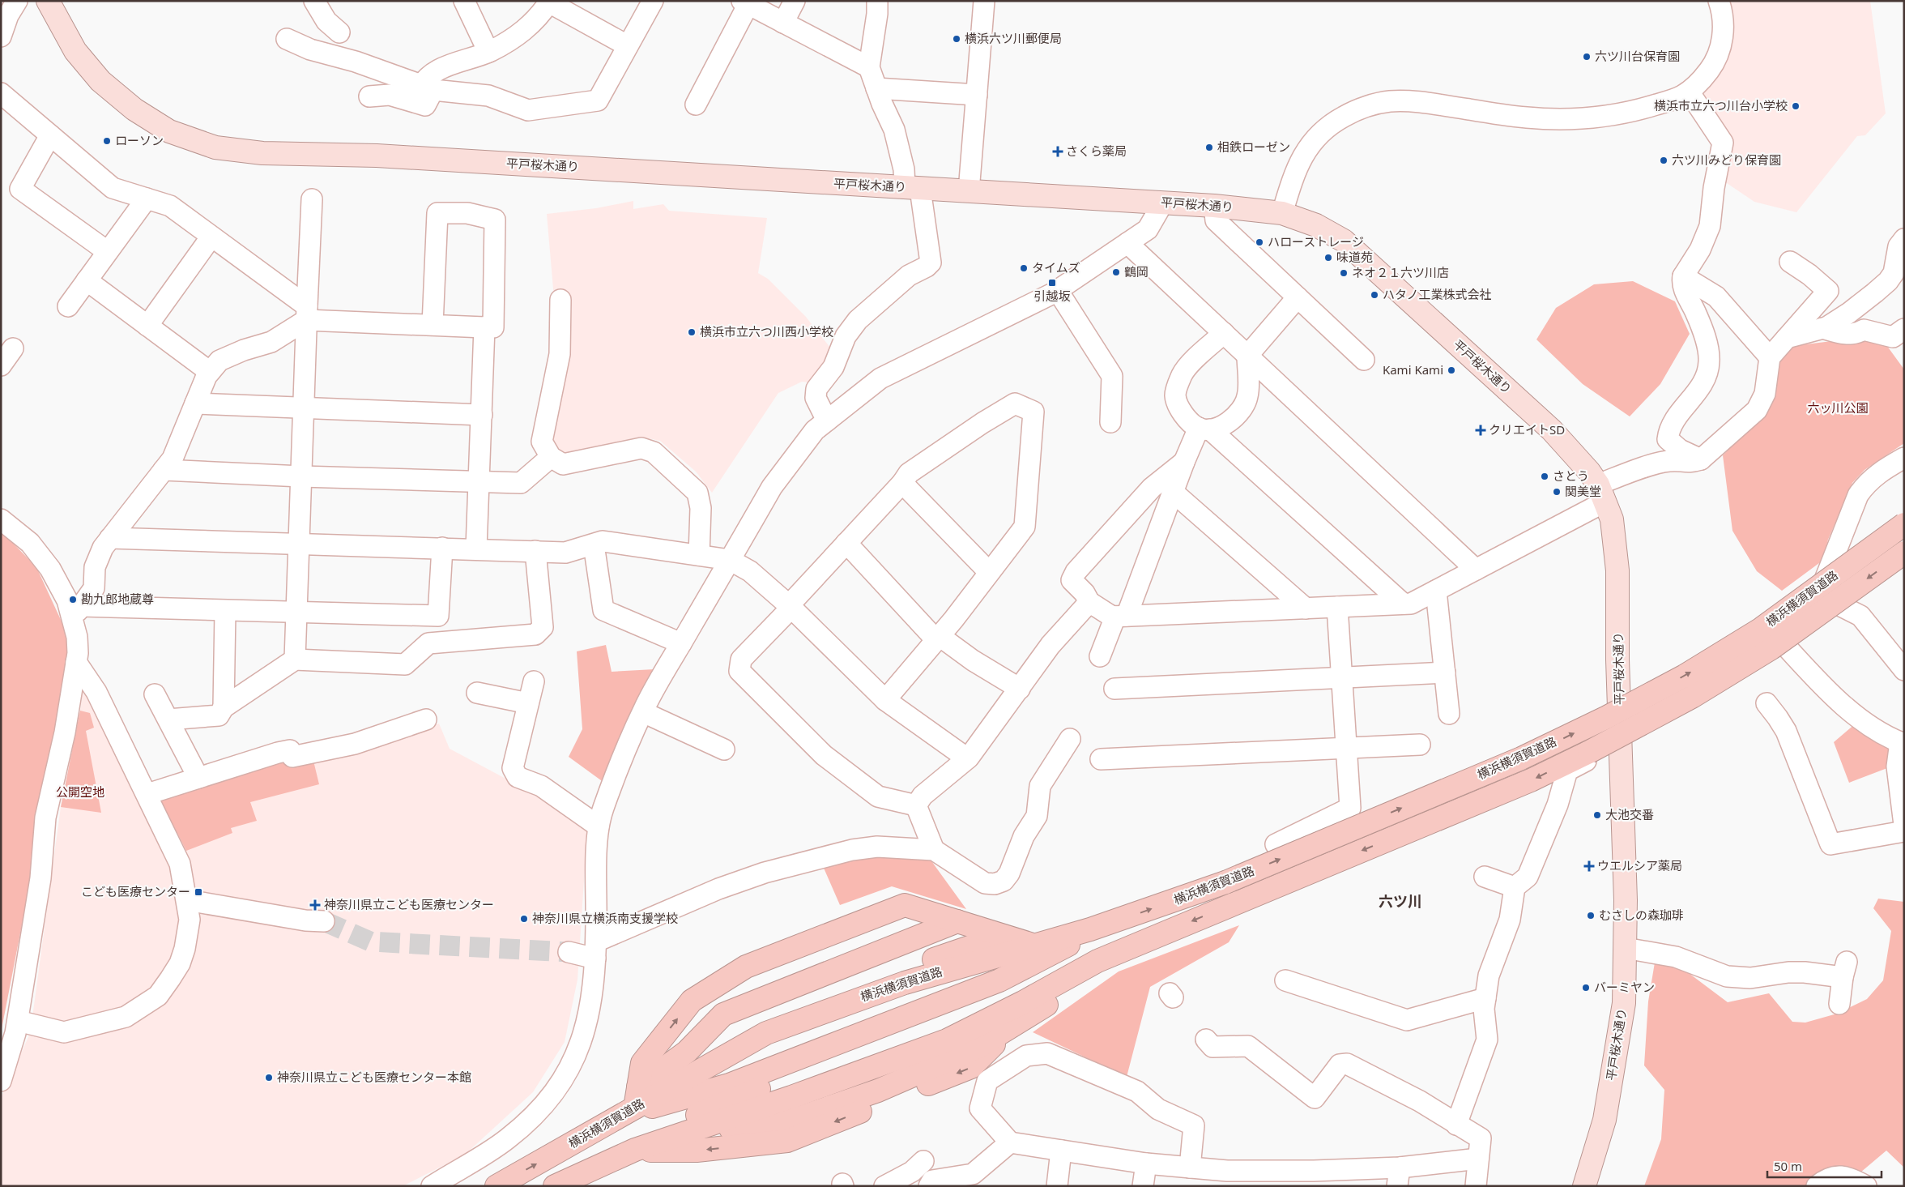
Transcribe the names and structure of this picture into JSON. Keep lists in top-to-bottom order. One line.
{"streets":{"highway":["横浜横須賀道路"],"main road":["平戸桜木通り"]},"districts":["六ツ川"],"parks":["六ッ川公園","公開空地"],"places":{"other":["横浜六ツ川郵便局","六ツ川台保育園","横浜市立六つ川台小学校","ローソン","相鉄ローゼン","六ツ川みどり保育園","ハローストレージ","味道苑","タイムズ","鶴岡","ネオ２１六ツ川店","ハタノ工業株式会社","横浜市立六つ川西小学校","Kami Kami","さとう","関美堂","勘九郎地蔵尊","大池交番","むさしの森珈琲","神奈川県立横浜南支援学校","バーミヤン","神奈川県立こども医療センター本館"],"health":["さくら薬局","クリエイトSD","ウエルシア薬局","神奈川県立こども医療センター"],"transit":["引越坂","こども医療センター"]},"scale_bar":"50 m"}
